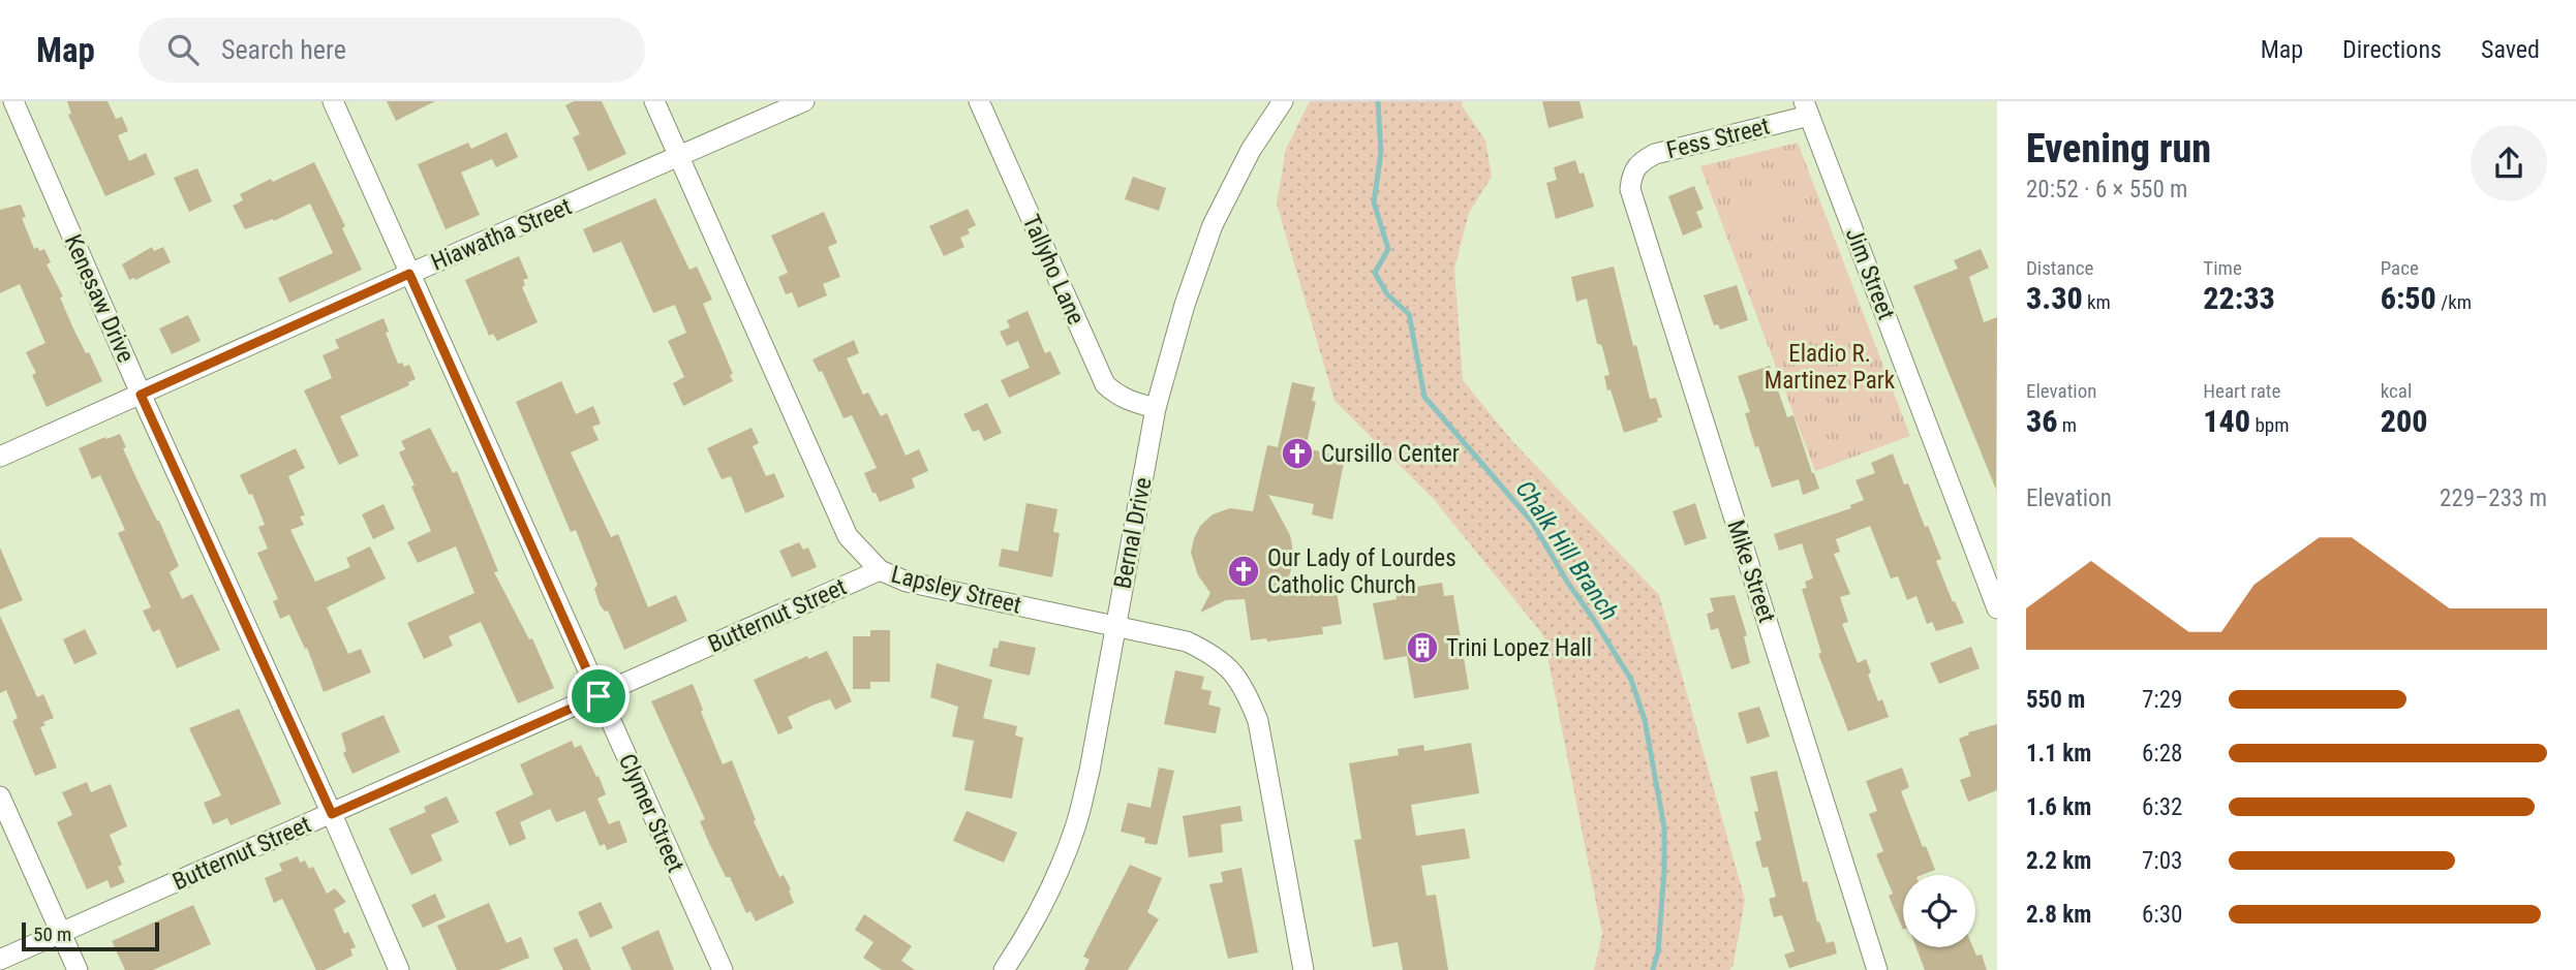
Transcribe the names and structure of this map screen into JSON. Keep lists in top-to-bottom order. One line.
{"streets":{"street":["Fess Street","Hiawatha Street","Tallyho Lane","Jim Street","Kenesaw Drive","Bernal Drive","Mike Street","Lapsley Street","Butternut Street","Clymer Street"]},"crossings":[["Fess Street","Jim Street"],["Fess Street","Mike Street"],["Hiawatha Street","Kenesaw Drive"],["Hiawatha Street","Lapsley Street"],["Hiawatha Street","Clymer Street"],["Tallyho Lane","Bernal Drive"],["Kenesaw Drive","Butternut Street"],["Bernal Drive","Lapsley Street"],["Lapsley Street","Butternut Street"],["Butternut Street","Clymer Street"]],"water":["Chalk Hill Branch"],"parks":["Eladio R. Martinez Park"],"places":{"church":["Cursillo Center","Our Lady of Lourdes Catholic Church"],"building":["Trini Lopez Hall"]},"scale_bar":"50 m","page":{"header":"Map","search":"Search here","nav":["Map","Directions","Saved"],"heading":["Evening run","20:52 · 6 × 550 m"],"stats":[["Distance","3.30 km"],["Time","22:33"],["Pace","6:50 /km"],["Elevation","36 m"],["Heart rate","140 bpm"],["kcal","200"]],"chart":["Elevation","229–233 m"],"list":[{"name":"550 m","note":"7:29"},{"name":"1.1 km","note":"6:28"},{"name":"1.6 km","note":"6:32"},{"name":"2.2 km","note":"7:03"},{"name":"2.8 km","note":"6:30"}],"scale":"50 m"}}
